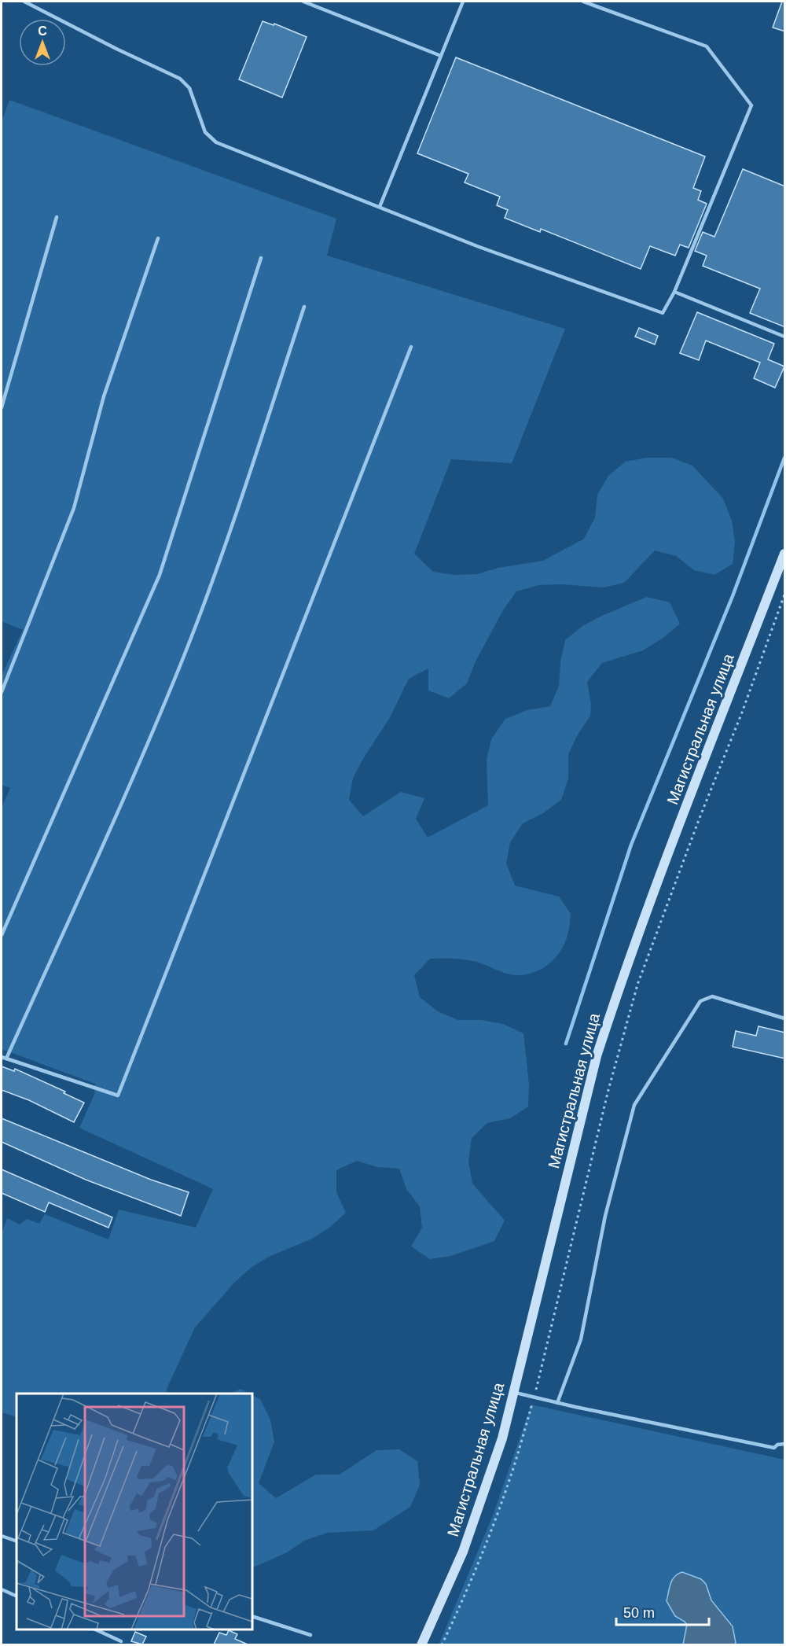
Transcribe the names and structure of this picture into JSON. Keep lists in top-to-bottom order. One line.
{"streets":{"main road":["Магистральная улица"]},"scale_bar":"50 m","north":"top"}
